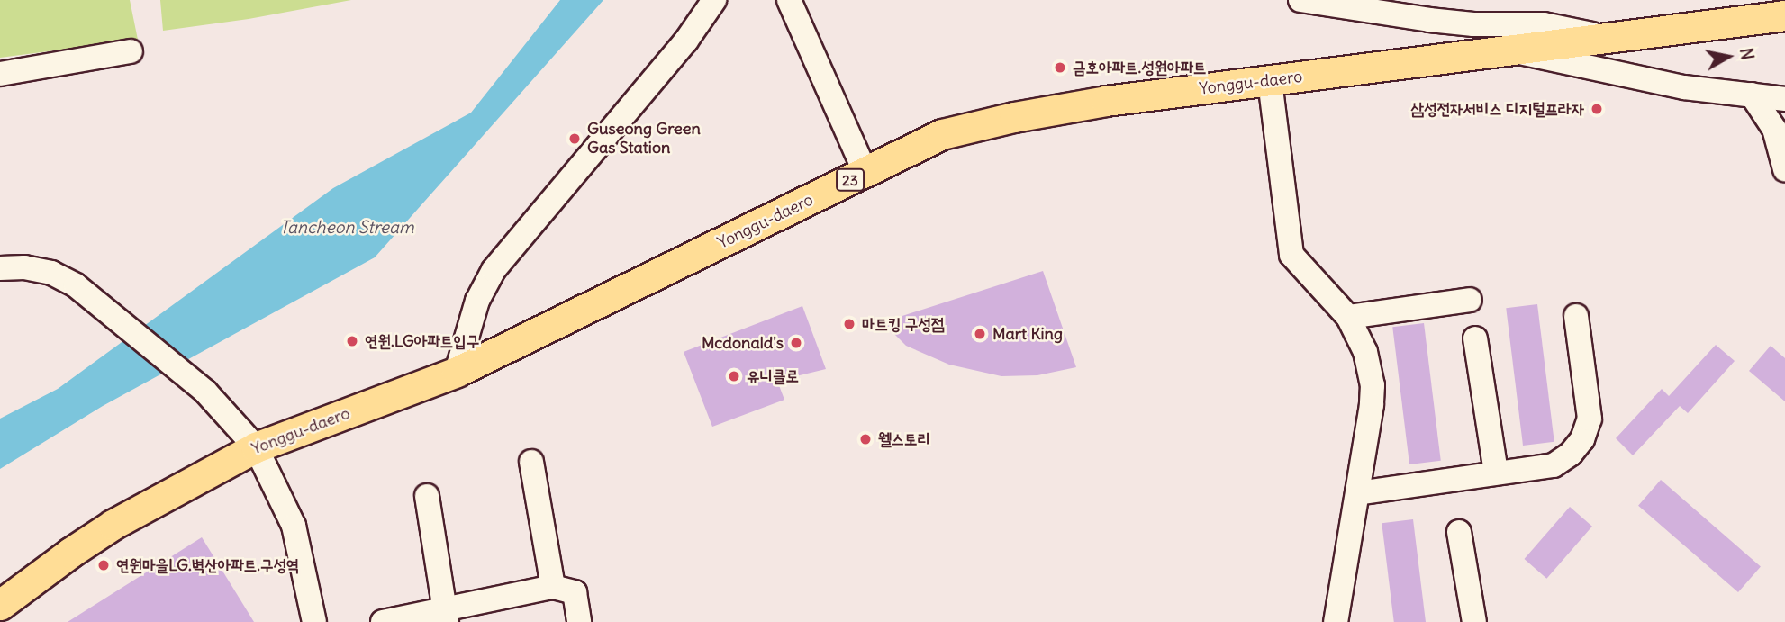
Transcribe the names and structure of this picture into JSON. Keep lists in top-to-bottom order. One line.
{"streets":{"main road":["Yonggu-daero","23"]},"water":["Tancheon Stream"],"places":["금호아파트.성원아파트","삼성전자서비스 디지털프라자","Guseong Green Gas Station","마트킹 구성점","Mart King","연원.LG아파트입구","Mcdonald's","유니클로","웰스토리","연원마을LG.벽산아파트.구성역"],"north":"right"}
